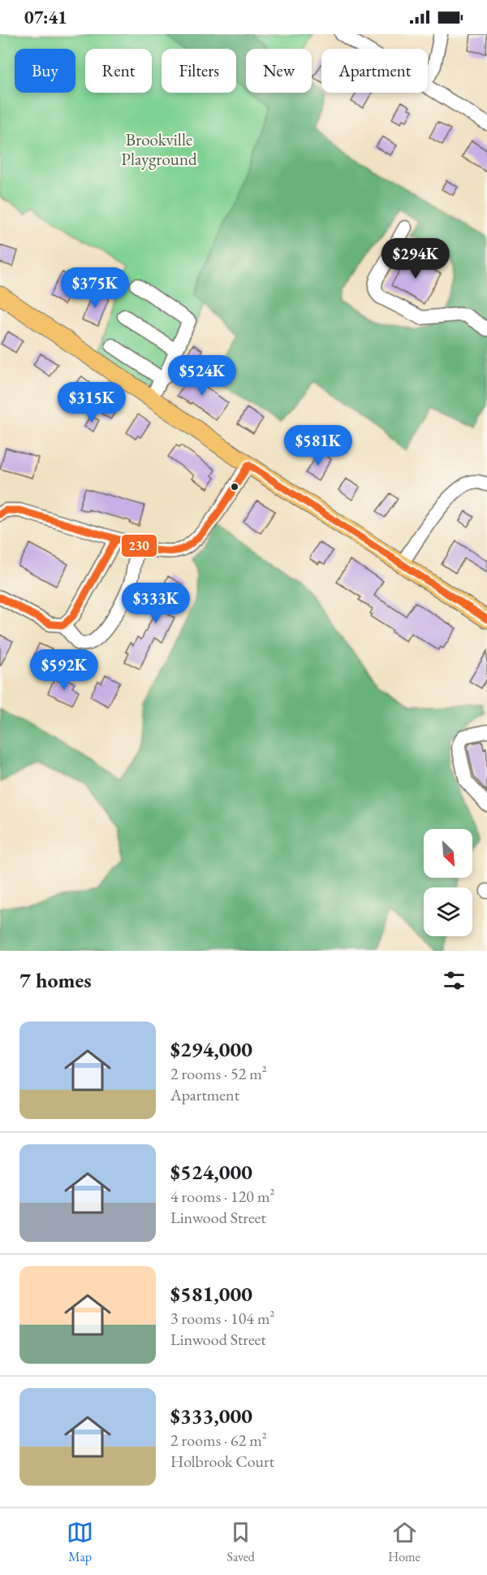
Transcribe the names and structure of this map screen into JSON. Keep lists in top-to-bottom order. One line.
{"parks":["Brookville Playground"],"lines":["transit line 230"],"north":"bottom right","page":{"status":"07:41","chip":["Buy","Rent","Filters","New","Apartment"],"price":["$294K","$375K","$524K","$315K","$581K","$333K","$592K"],"heading":"7 homes","list":[{"name":"$294,000","note":"2 rooms · 52 m² · Apartment"},{"name":"$524,000","note":"4 rooms · 120 m² · Linwood Street"},{"name":"$581,000","note":"3 rooms · 104 m² · Linwood Street"},{"name":"$333,000","note":"2 rooms · 62 m² · Holbrook Court"}],"tabs":["Map","Saved","Home"]}}
